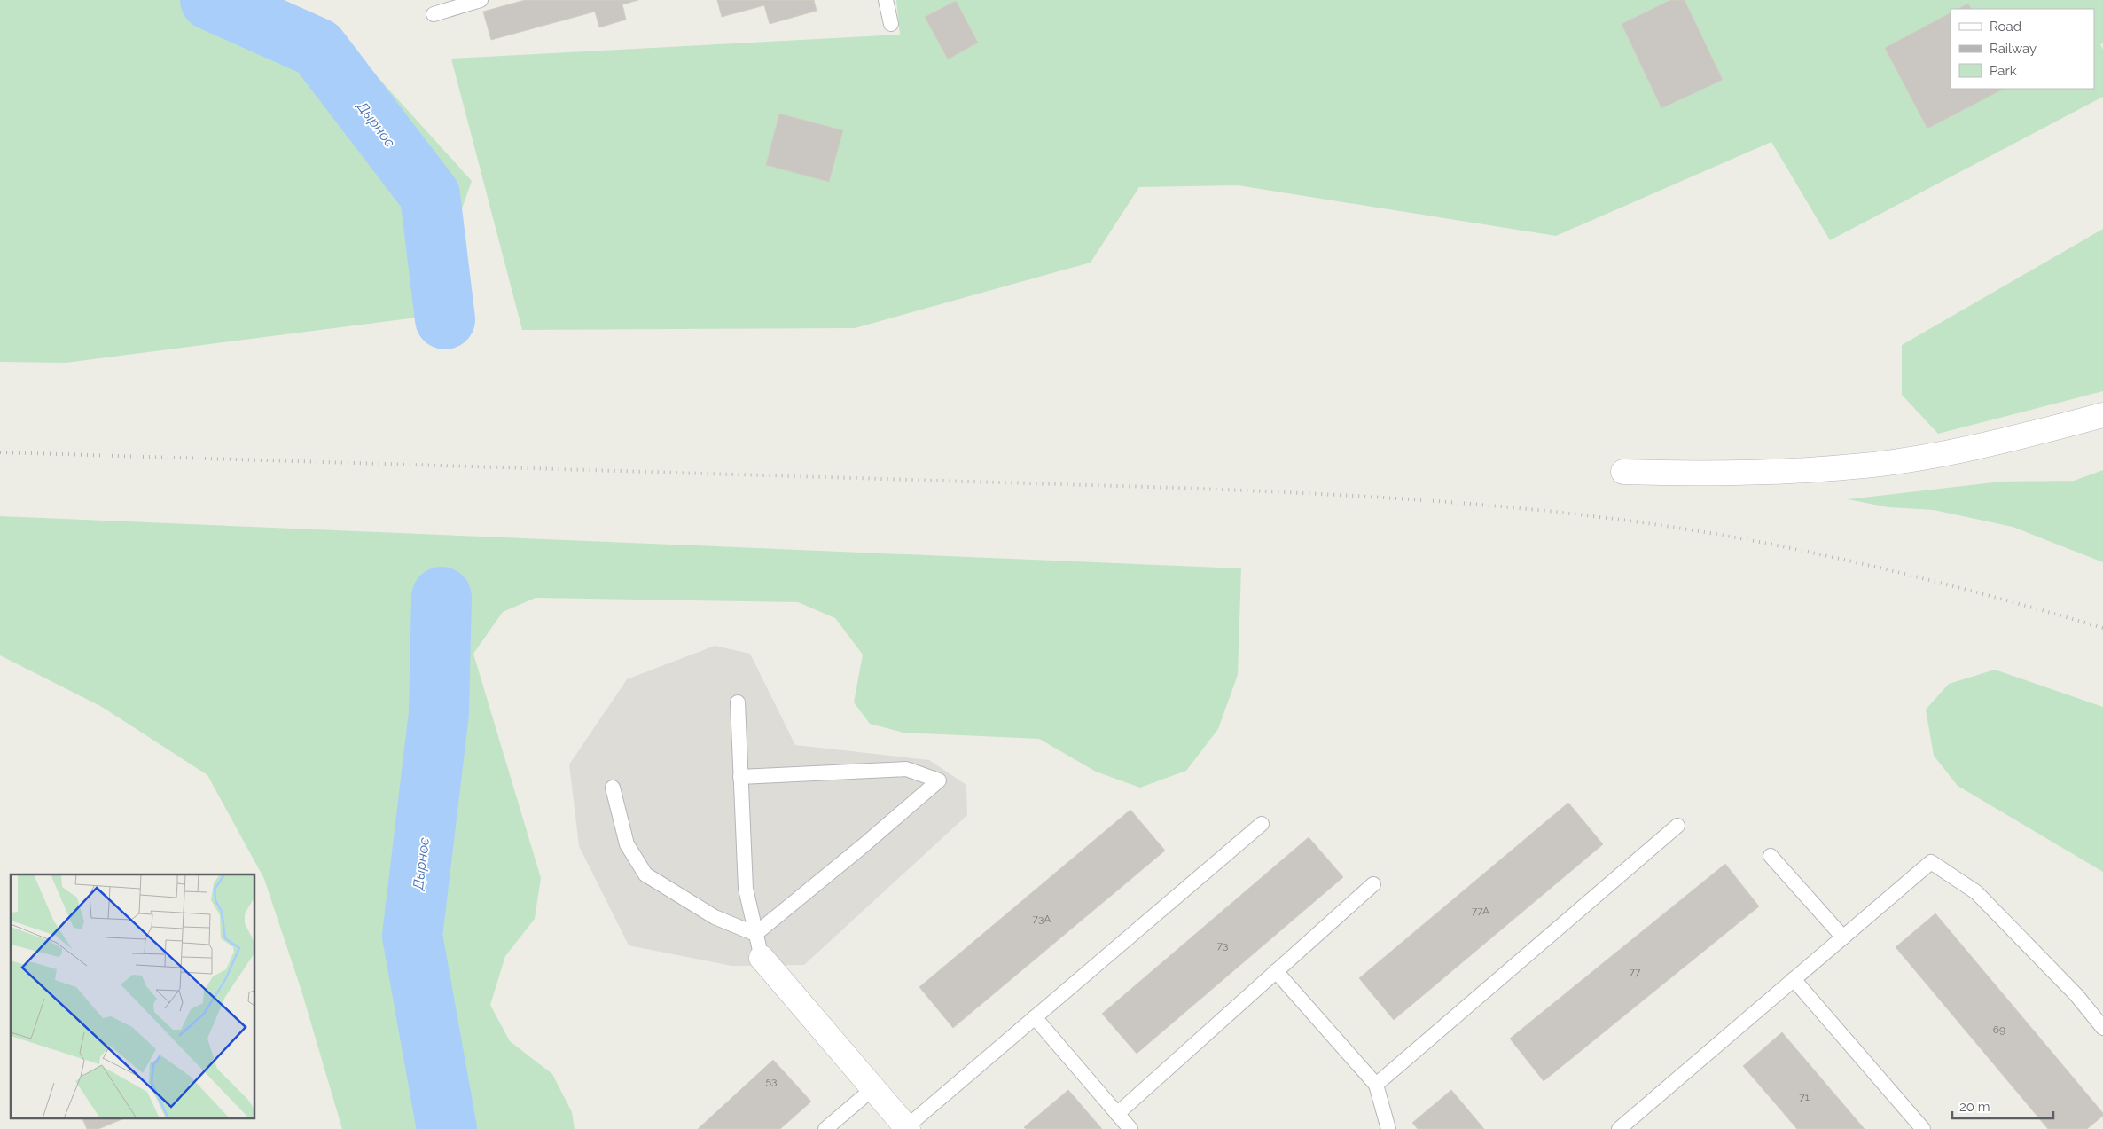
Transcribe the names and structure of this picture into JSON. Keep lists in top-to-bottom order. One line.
{"water":["Дырнос"],"house_numbers":["77А","73А","73","77","69","53","71"],"legend":["Road","Railway","Park"],"scale_bar":"20 m"}
